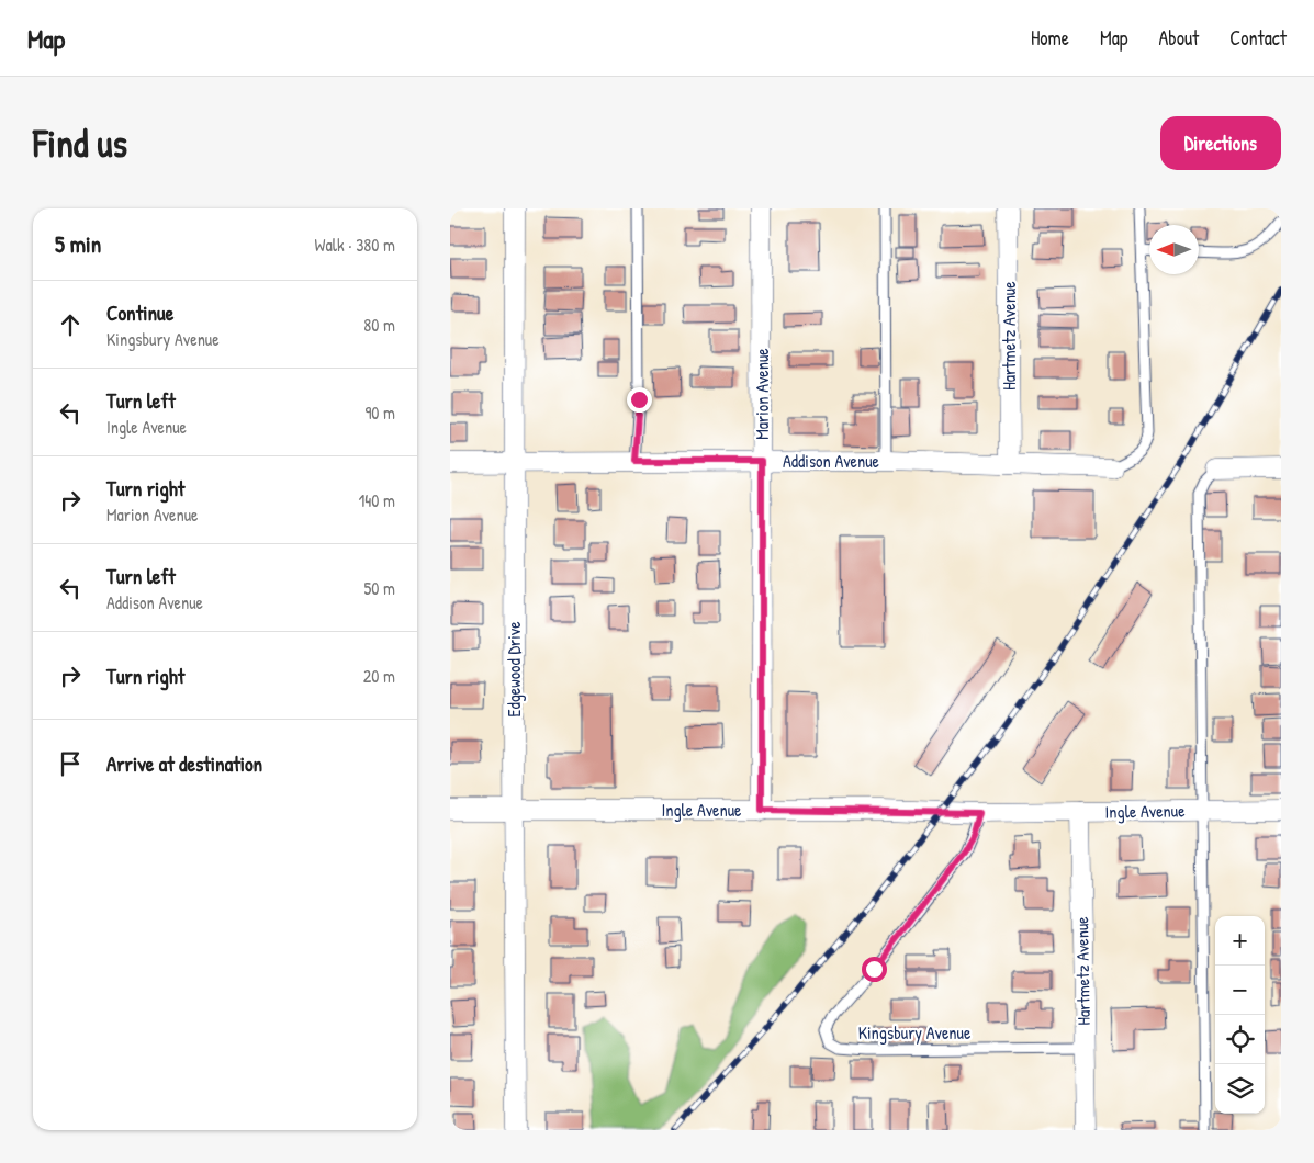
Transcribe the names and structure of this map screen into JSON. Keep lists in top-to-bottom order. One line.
{"streets":{"street":["Hartmetz Avenue","Marion Avenue","Addison Avenue","Edgewood Drive","Ingle Avenue"],"lane":["Kingsbury Avenue"]},"crossings":[["Hartmetz Avenue","Addison Avenue"],["Hartmetz Avenue","Ingle Avenue"],["Hartmetz Avenue","Kingsbury Avenue"],["Marion Avenue","Addison Avenue"],["Marion Avenue","Ingle Avenue"],["Addison Avenue","Edgewood Drive"],["Edgewood Drive","Ingle Avenue"],["Ingle Avenue","Kingsbury Avenue"]],"north":"left","page":{"header":"Map","nav":["Home","Map","About","Contact"],"buttons":"Directions","title":"Find us","heading":["5 min","Walk · 380 m"],"list":[["Continue","Kingsbury Avenue","80 m"],["Turn left","Ingle Avenue","90 m"],["Turn right","Marion Avenue","140 m"],["Turn left","Addison Avenue","50 m"],["Turn right","20 m"],"Arrive at destination"],"map_buttons":["+","−"]}}
